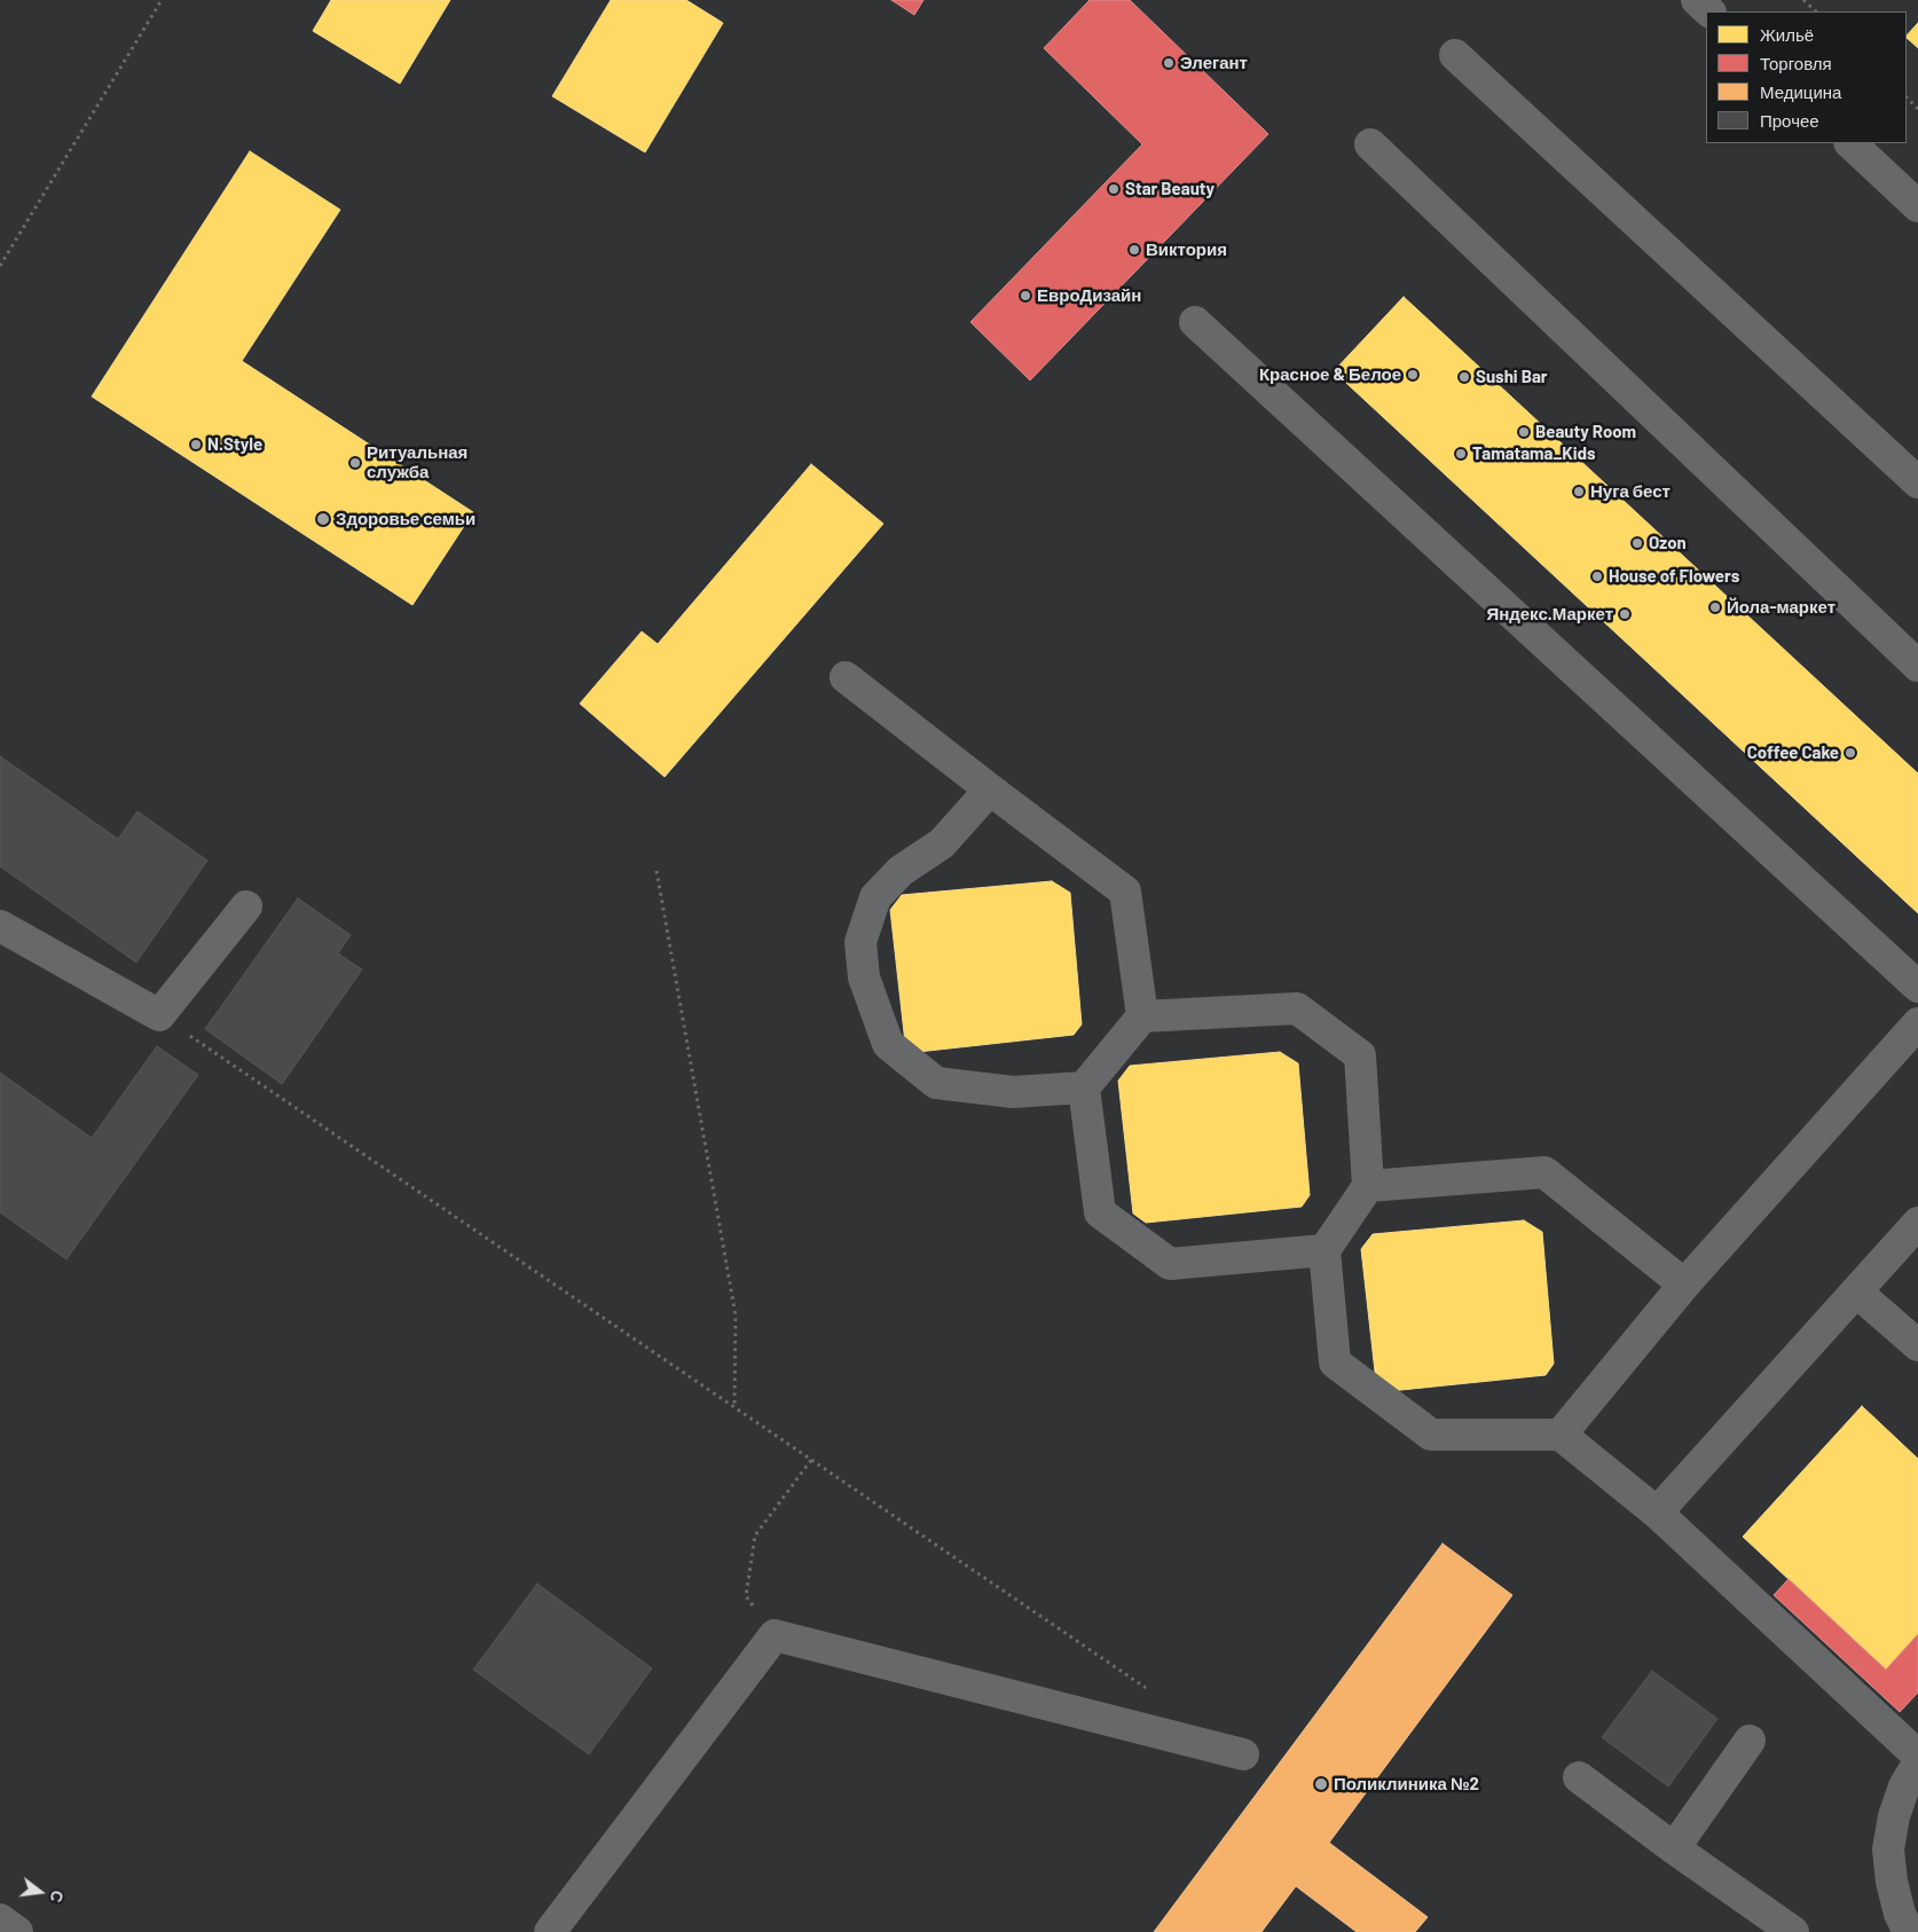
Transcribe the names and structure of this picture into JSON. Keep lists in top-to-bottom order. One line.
{"places":["Элегант","Star Beauty","Виктория","ЕвроДизайн","Красное & Белое","Sushi Bar","Beauty Room","N.Style","Tamatama_Kids","Ритуальная служба","Нуга бест","Здоровье семьи","Ozon","House of Flowers","Йола-маркет","Яндекс.Маркет","Coffee Cake","Поликлиника №2"],"legend":["Жильё","Торговля","Медицина","Прочее"],"north":"right"}
